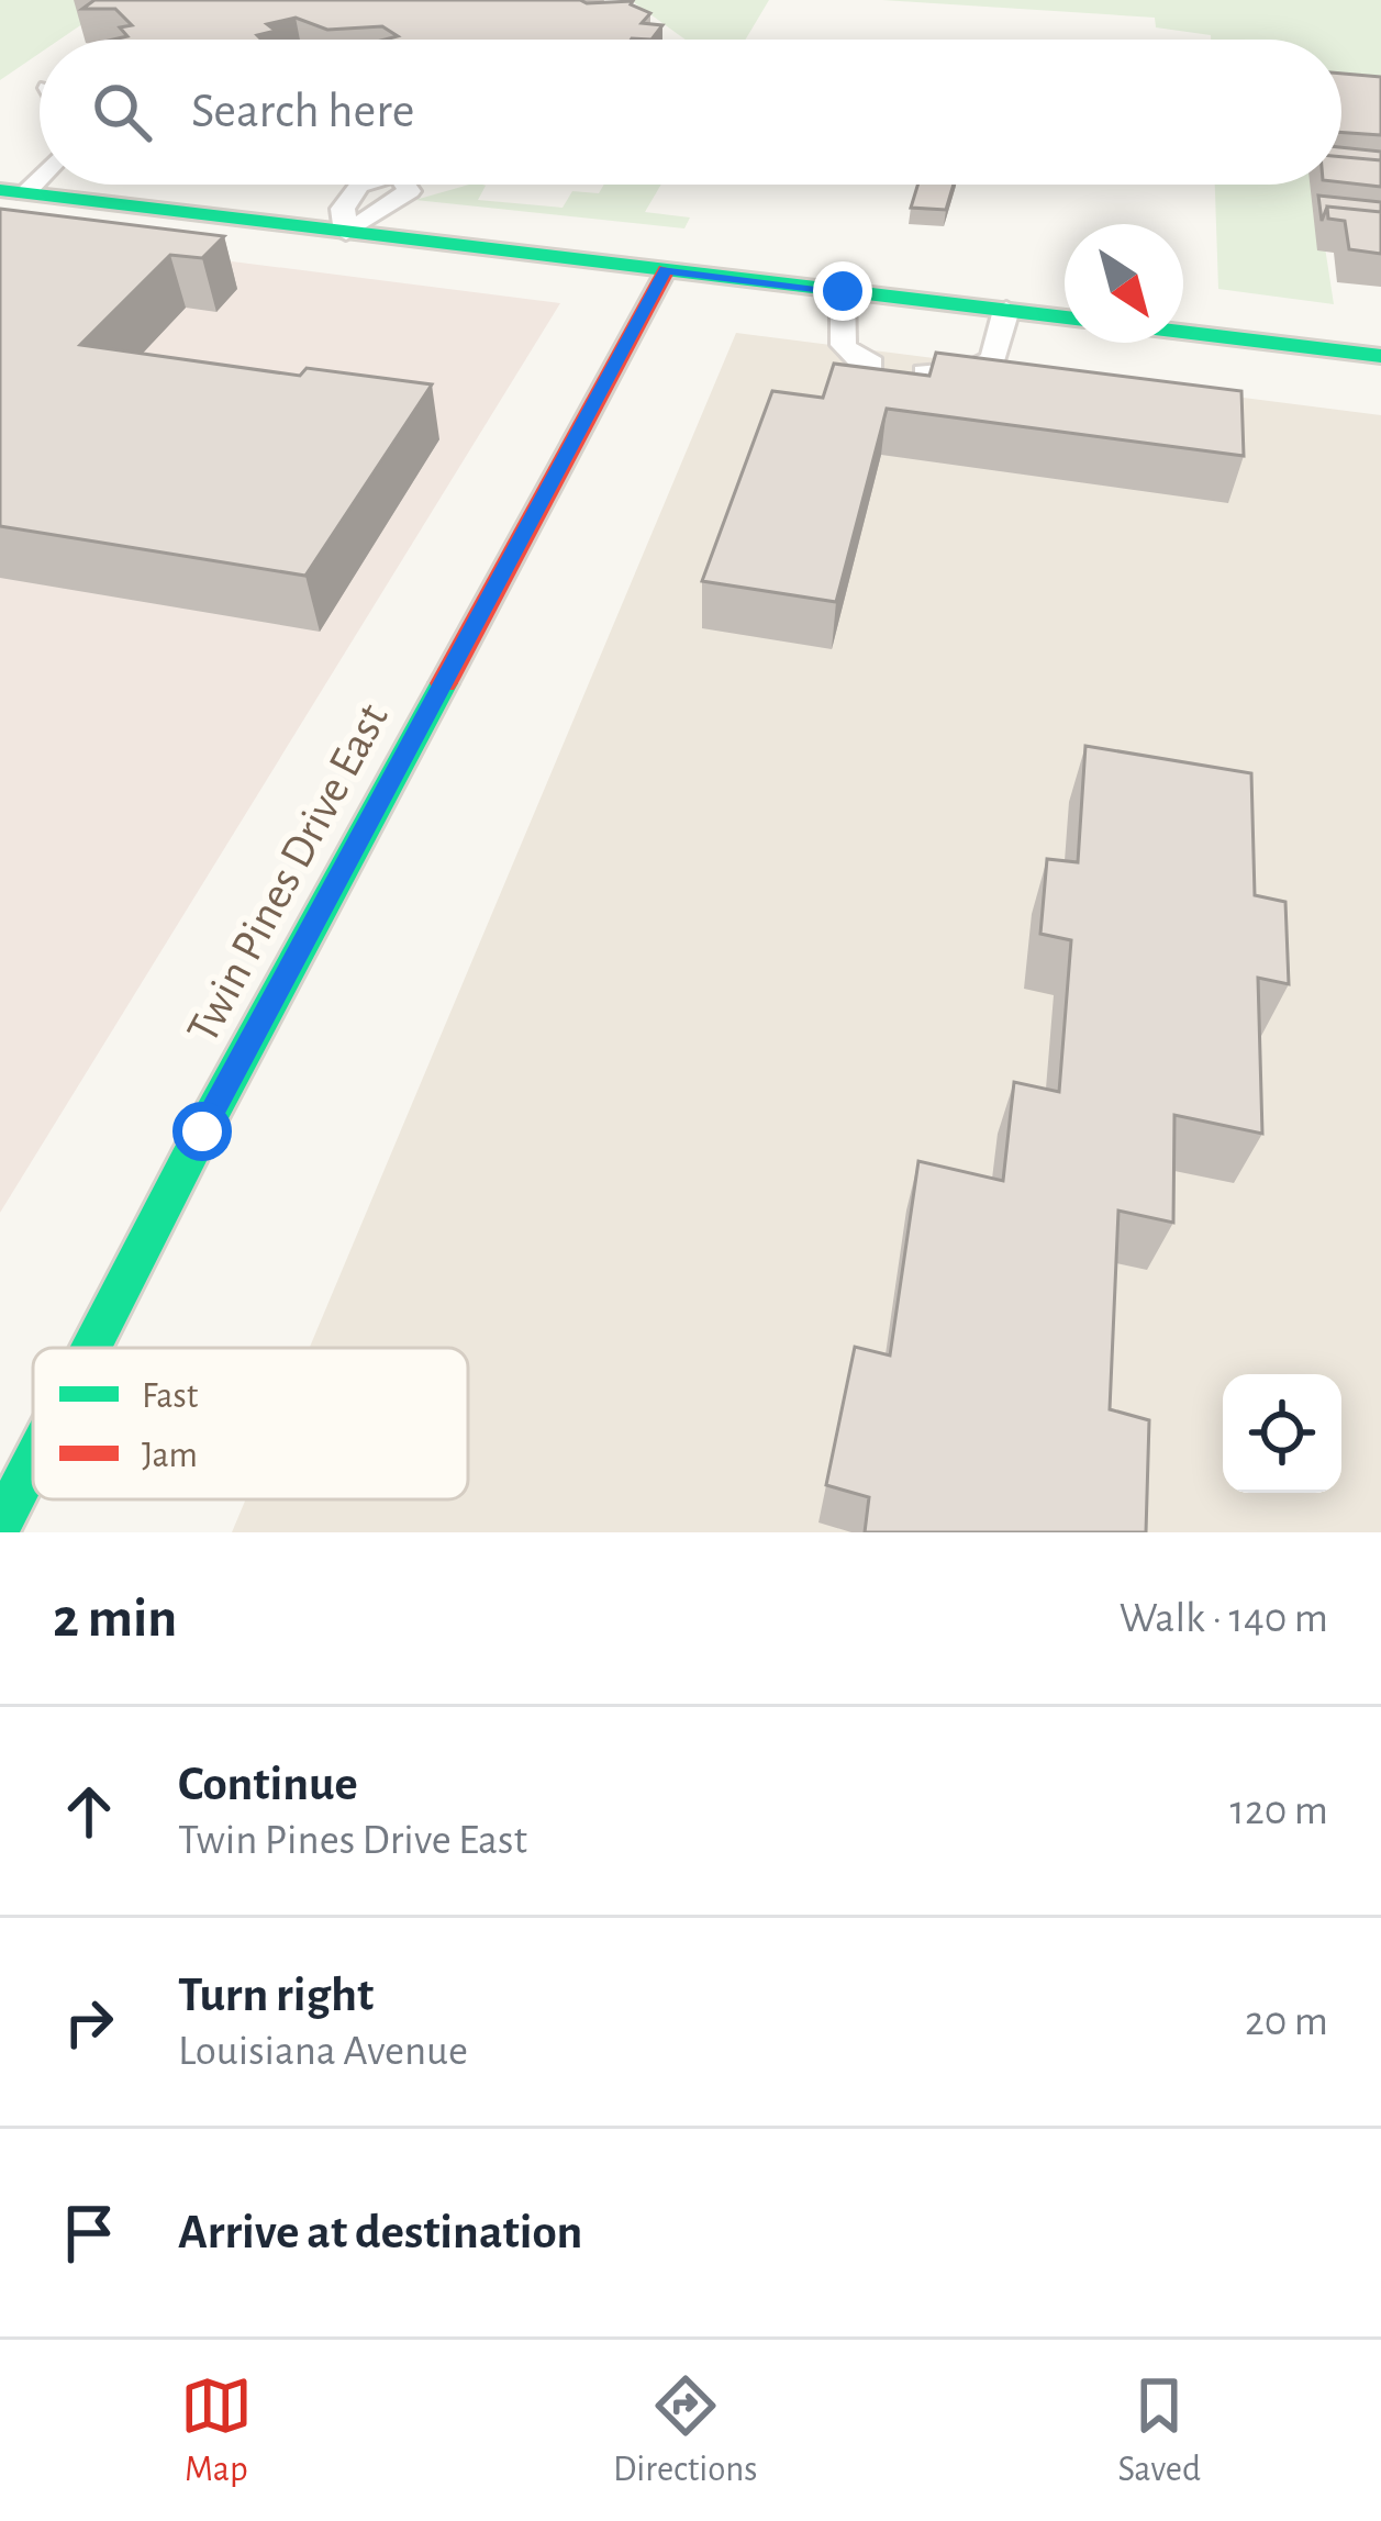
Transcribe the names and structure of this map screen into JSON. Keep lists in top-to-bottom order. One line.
{"streets":{"street":["Twin Pines Drive East"]},"legend":["Fast","Jam"],"north":"bottom right","page":{"search":"Search here","heading":["2 min","Walk · 140 m"],"list":[["Continue","Twin Pines Drive East","120 m"],["Turn right","Louisiana Avenue","20 m"],"Arrive at destination"],"nav":["Map","Directions","Saved"]}}
